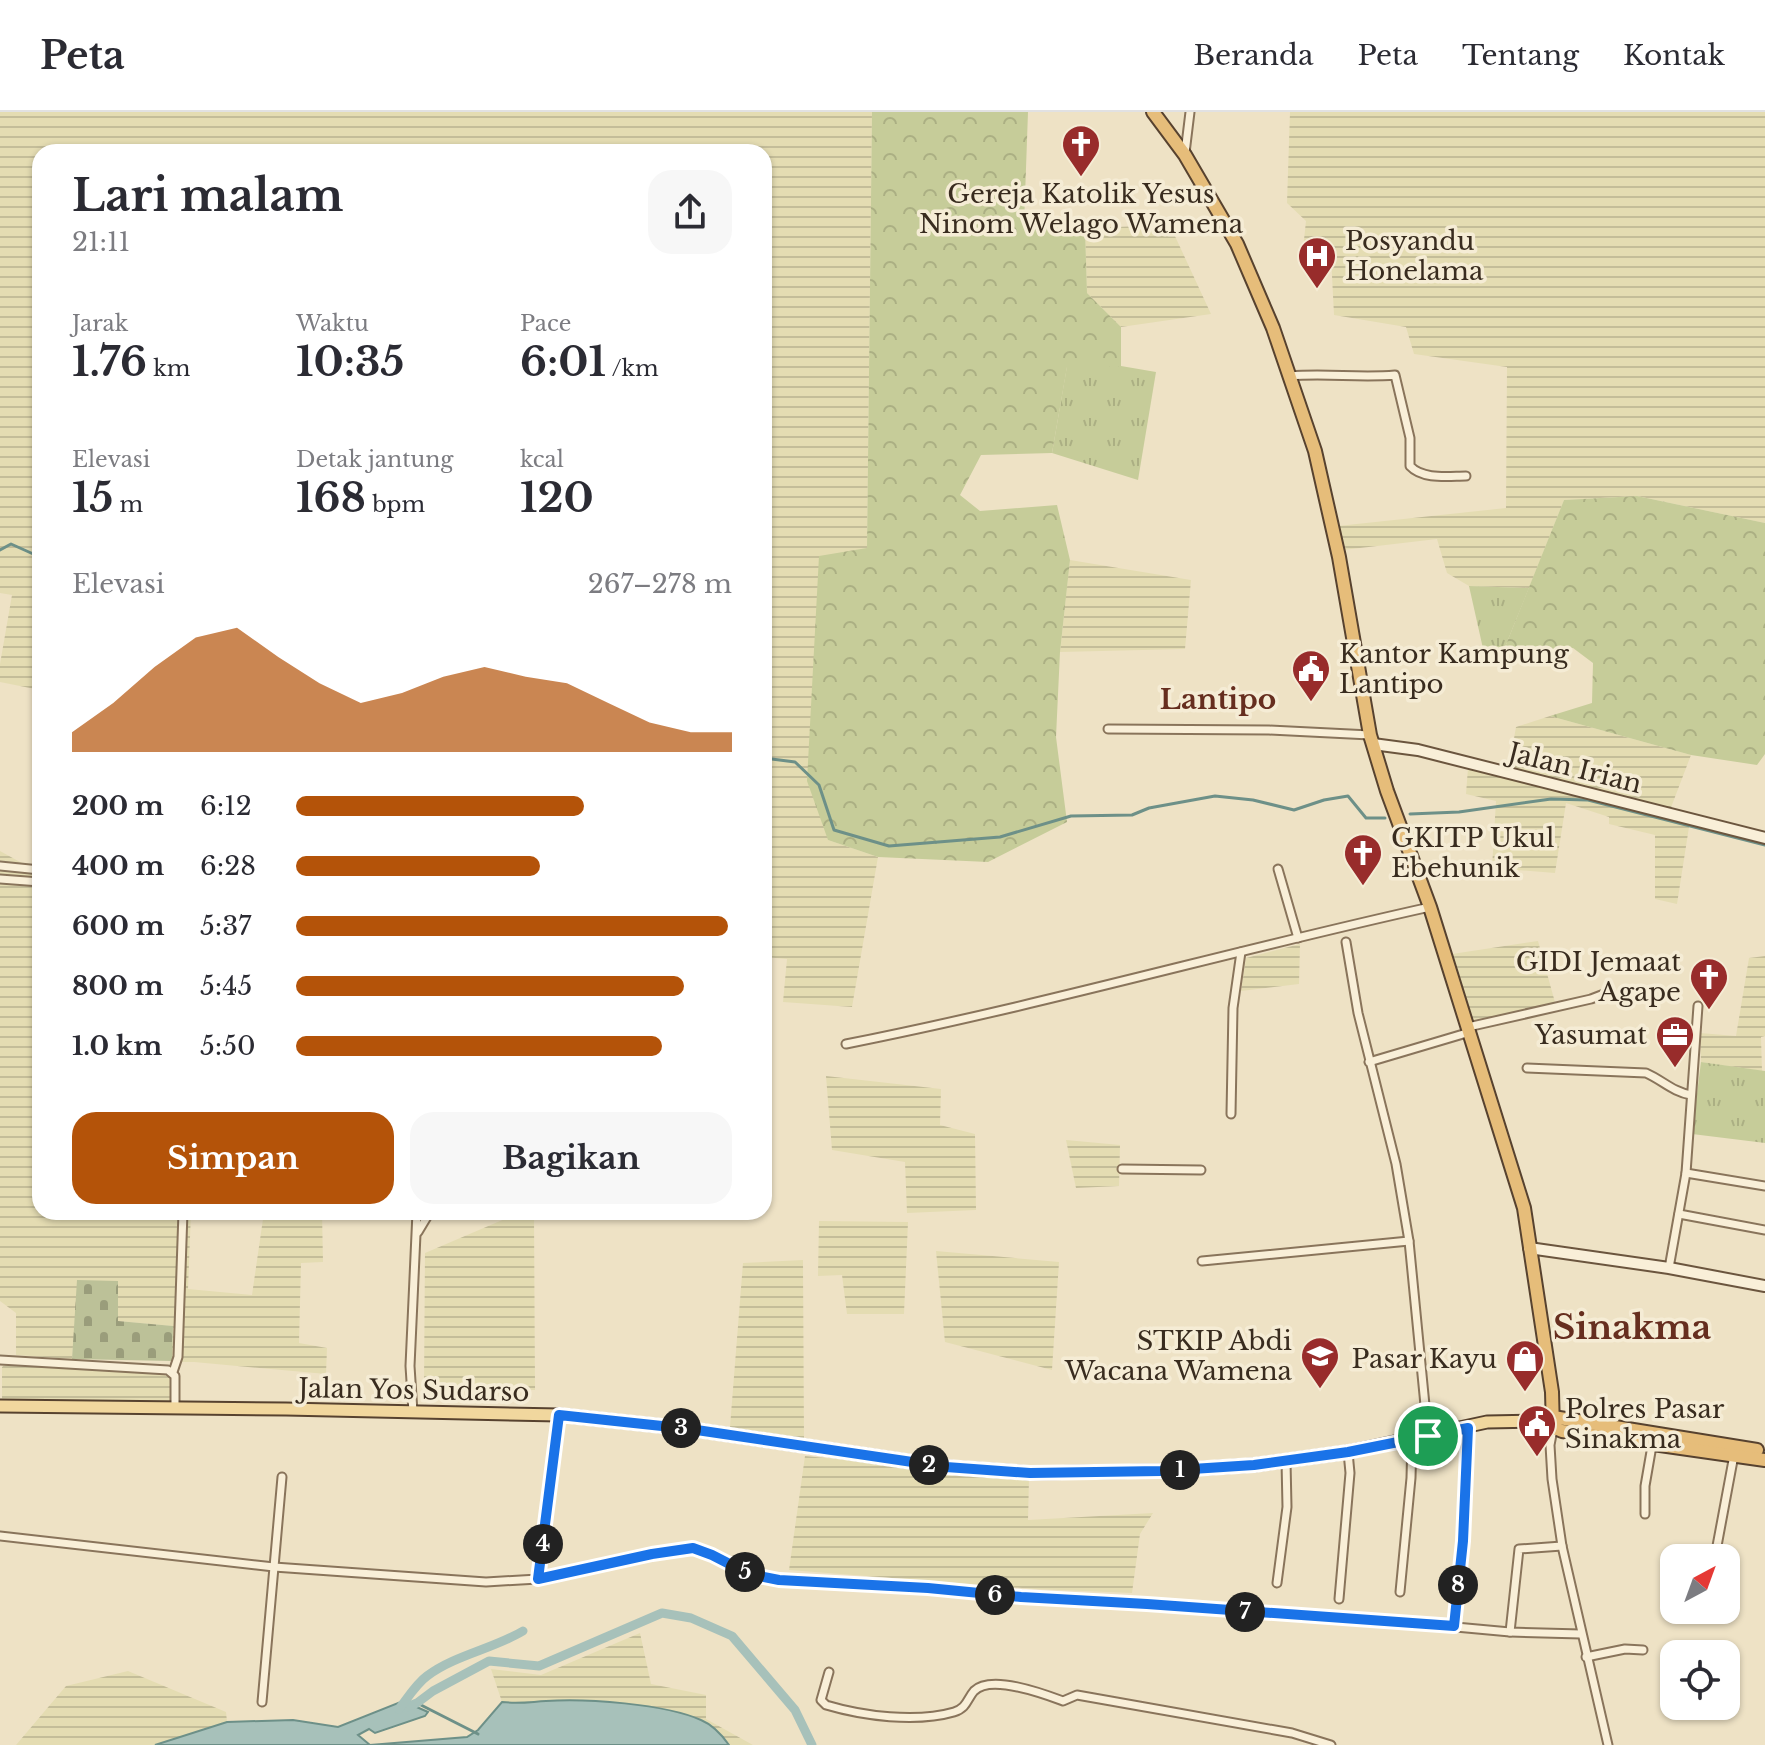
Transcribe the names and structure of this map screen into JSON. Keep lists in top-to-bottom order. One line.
{"streets":{"highway":["Jalan Yos Sudarso"],"main road":["Jalan Irian"]},"districts":["Lantipo","Sinakma"],"places":{"church":["Gereja Katolik Yesus Ninom Welago Wamena","GKITP Ukul Ebehunik","GIDI Jemaat Agape"],"hospital":["Posyandu Honelama"],"public building":["Kantor Kampung Lantipo","Polres Pasar Sinakma"],"office":["Yasumat"],"school or university":["STKIP Abdi Wacana Wamena"],"shop":["Pasar Kayu"]},"north":"top right","page":{"header":"Peta","nav":["Beranda","Peta","Tentang","Kontak"],"heading":["Lari malam","21:11"],"stats":[["Jarak","1.76 km"],["Waktu","10:35"],["Pace","6:01 /km"],["Elevasi","15 m"],["Detak jantung","168 bpm"],["kcal","120"]],"chart":["Elevasi","267–278 m"],"list":[{"name":"200 m","note":"6:12"},{"name":"400 m","note":"6:28"},{"name":"600 m","note":"5:37"},{"name":"800 m","note":"5:45"},{"name":"1.0 km","note":"5:50"}],"buttons":["Simpan","Bagikan"],"pins":["3","2","1","4","5","8","6","7"]}}
